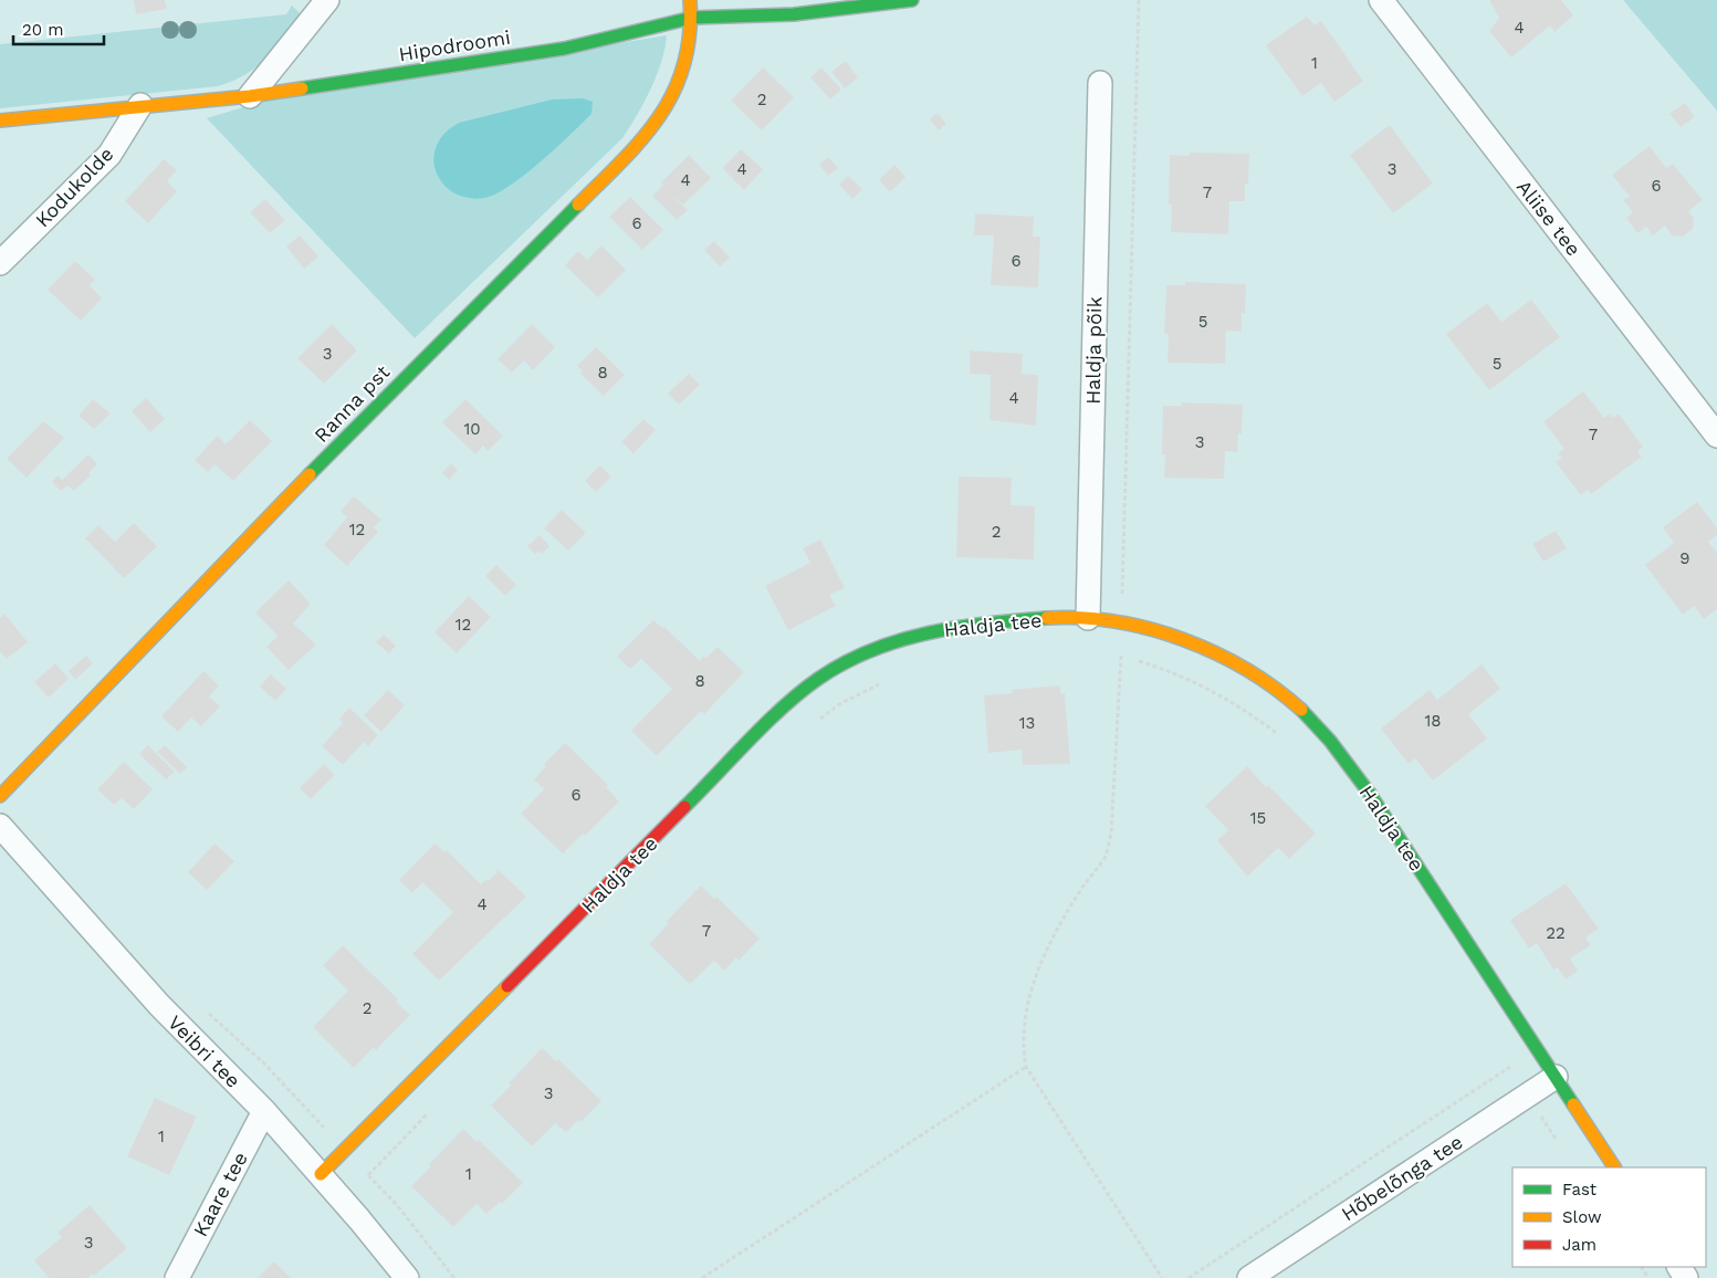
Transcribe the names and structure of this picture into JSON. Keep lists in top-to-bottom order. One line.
{"streets":{"street":["Hipodroomi","Kodukolde","Aliise tee","Haldja põik","Ranna pst","Haldja tee","Veibri tee","Hõbelõnga tee","Kaare tee"]},"crossings":[["Hipodroomi","Kodukolde"],["Hipodroomi","Ranna pst"],["Haldja põik","Haldja tee"],["Haldja tee","Veibri tee"],["Haldja tee","Hõbelõnga tee"],["Veibri tee","Kaare tee"]],"house_numbers":["4","1","2","4","3","4","6","7","6","6","5","3","5","8","4","10","7","3","12","2","9","12","8","18","13","6","15","4","7","22","2","3","1","1","3"],"legend":["Fast","Slow","Jam"],"scale_bar":"20 m"}
